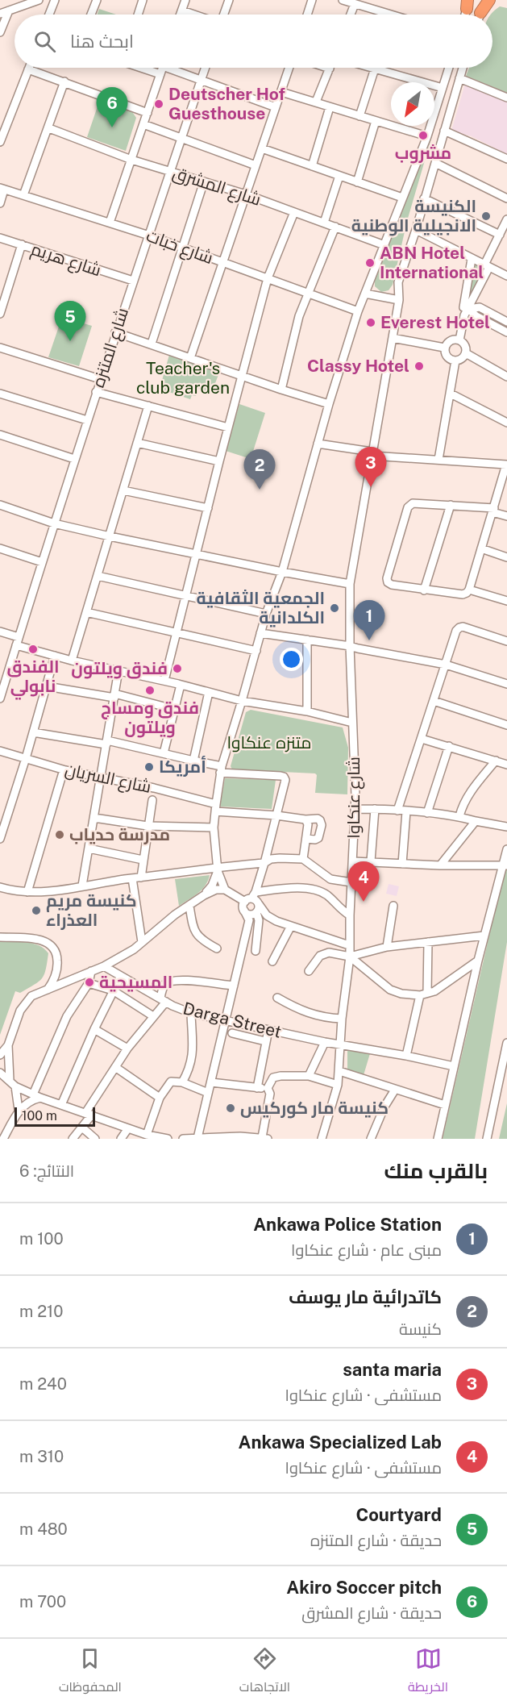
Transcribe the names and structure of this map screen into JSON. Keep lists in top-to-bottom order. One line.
{"streets":{"street":["شارع المشرق","شارع خبات","شارع هريم","شارع المتنزه","شارع السريان","شارع عنكاوا","Darga Street"]},"crossings":[["شارع المشرق","شارع المتنزه"],["شارع خبات","شارع المتنزه"],["شارع هريم","شارع المتنزه"],["شارع عنكاوا","Darga Street"]],"parks":["Teacher's club garden","متنزه عنكاوا"],"places":["Deutscher Hof Guesthouse","مشروب","الكنيسة الانجيلية الوطنية","ABN Hotel International","Everest Hotel","Classy Hotel","الجمعية الثقافية الكلدانية","الفندق نابولي","فندق ویلتون","فندق ومساج ويلتون","أمريكا","مدرسة حدياب","كنيسة مريم العذراء","المسيحية","كنيسة مار كوركيس"],"scale_bar":"100 m","north":"bottom left","page":{"search":"ابحث هنا","pins":["6","5","3","2","1","4"],"scale":"100 m","heading":["بالقرب منك","النتائج: 6"],"list":[{"mark":"1","name":"Ankawa Police Station","note":"مبنى عام · شارع عنكاوا","value":"100 m"},{"mark":"2","name":"كاتدرائية مار يوسف","note":"كنيسة","value":"210 m"},{"mark":"3","name":"santa maria","note":"مستشفى · شارع عنكاوا","value":"240 m"},{"mark":"4","name":"Ankawa Specialized Lab","note":"مستشفى · شارع عنكاوا","value":"310 m"},{"mark":"5","name":"Courtyard","note":"حديقة · شارع المتنزه","value":"480 m"},{"mark":"6","name":"Akiro Soccer pitch","note":"حديقة · شارع المشرق","value":"700 m"}],"nav":["الخريطة","الاتجاهات","المحفوظات"]}}
